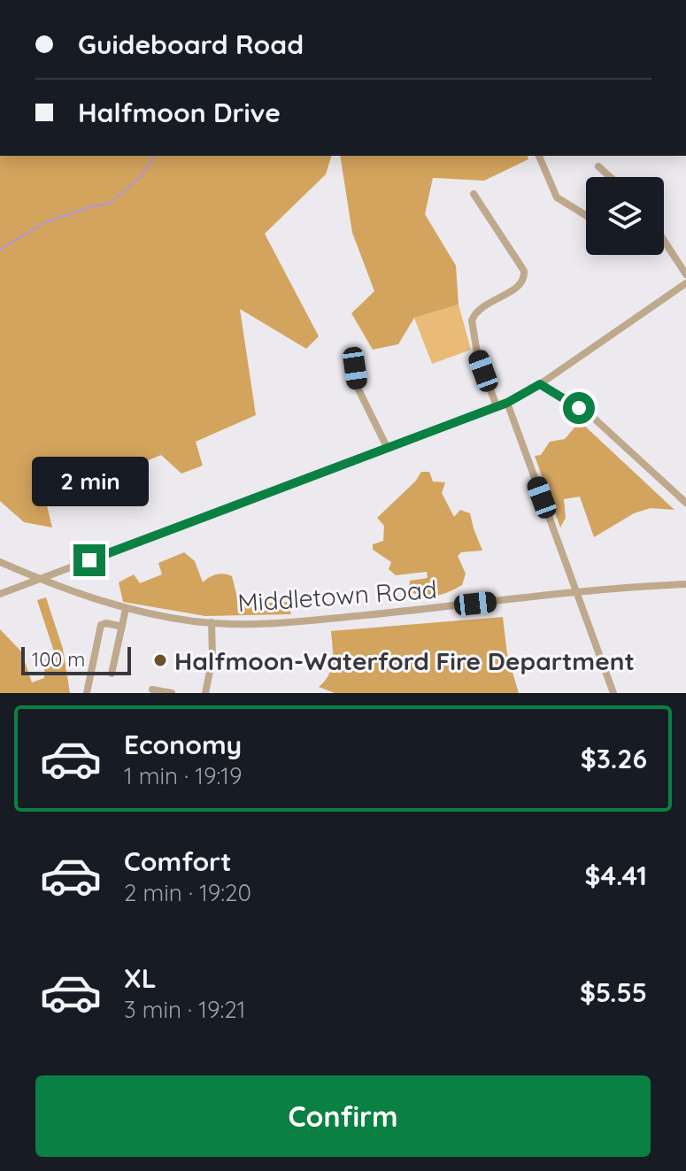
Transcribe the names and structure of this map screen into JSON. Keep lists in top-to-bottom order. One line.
{"streets":{"street":["Middletown Road"]},"places":["Halfmoon-Waterford Fire Department"],"scale_bar":"100 m","page":{"banner":["Guideboard Road","Halfmoon Drive"],"bubble":"2 min","scale":"100 m","list":[{"name":"Economy","note":"1 min · 19:19","value":"$3.26"},{"name":"Comfort","note":"2 min · 19:20","value":"$4.41"},{"name":"XL","note":"3 min · 19:21","value":"$5.55"}],"buttons":"Confirm"}}
